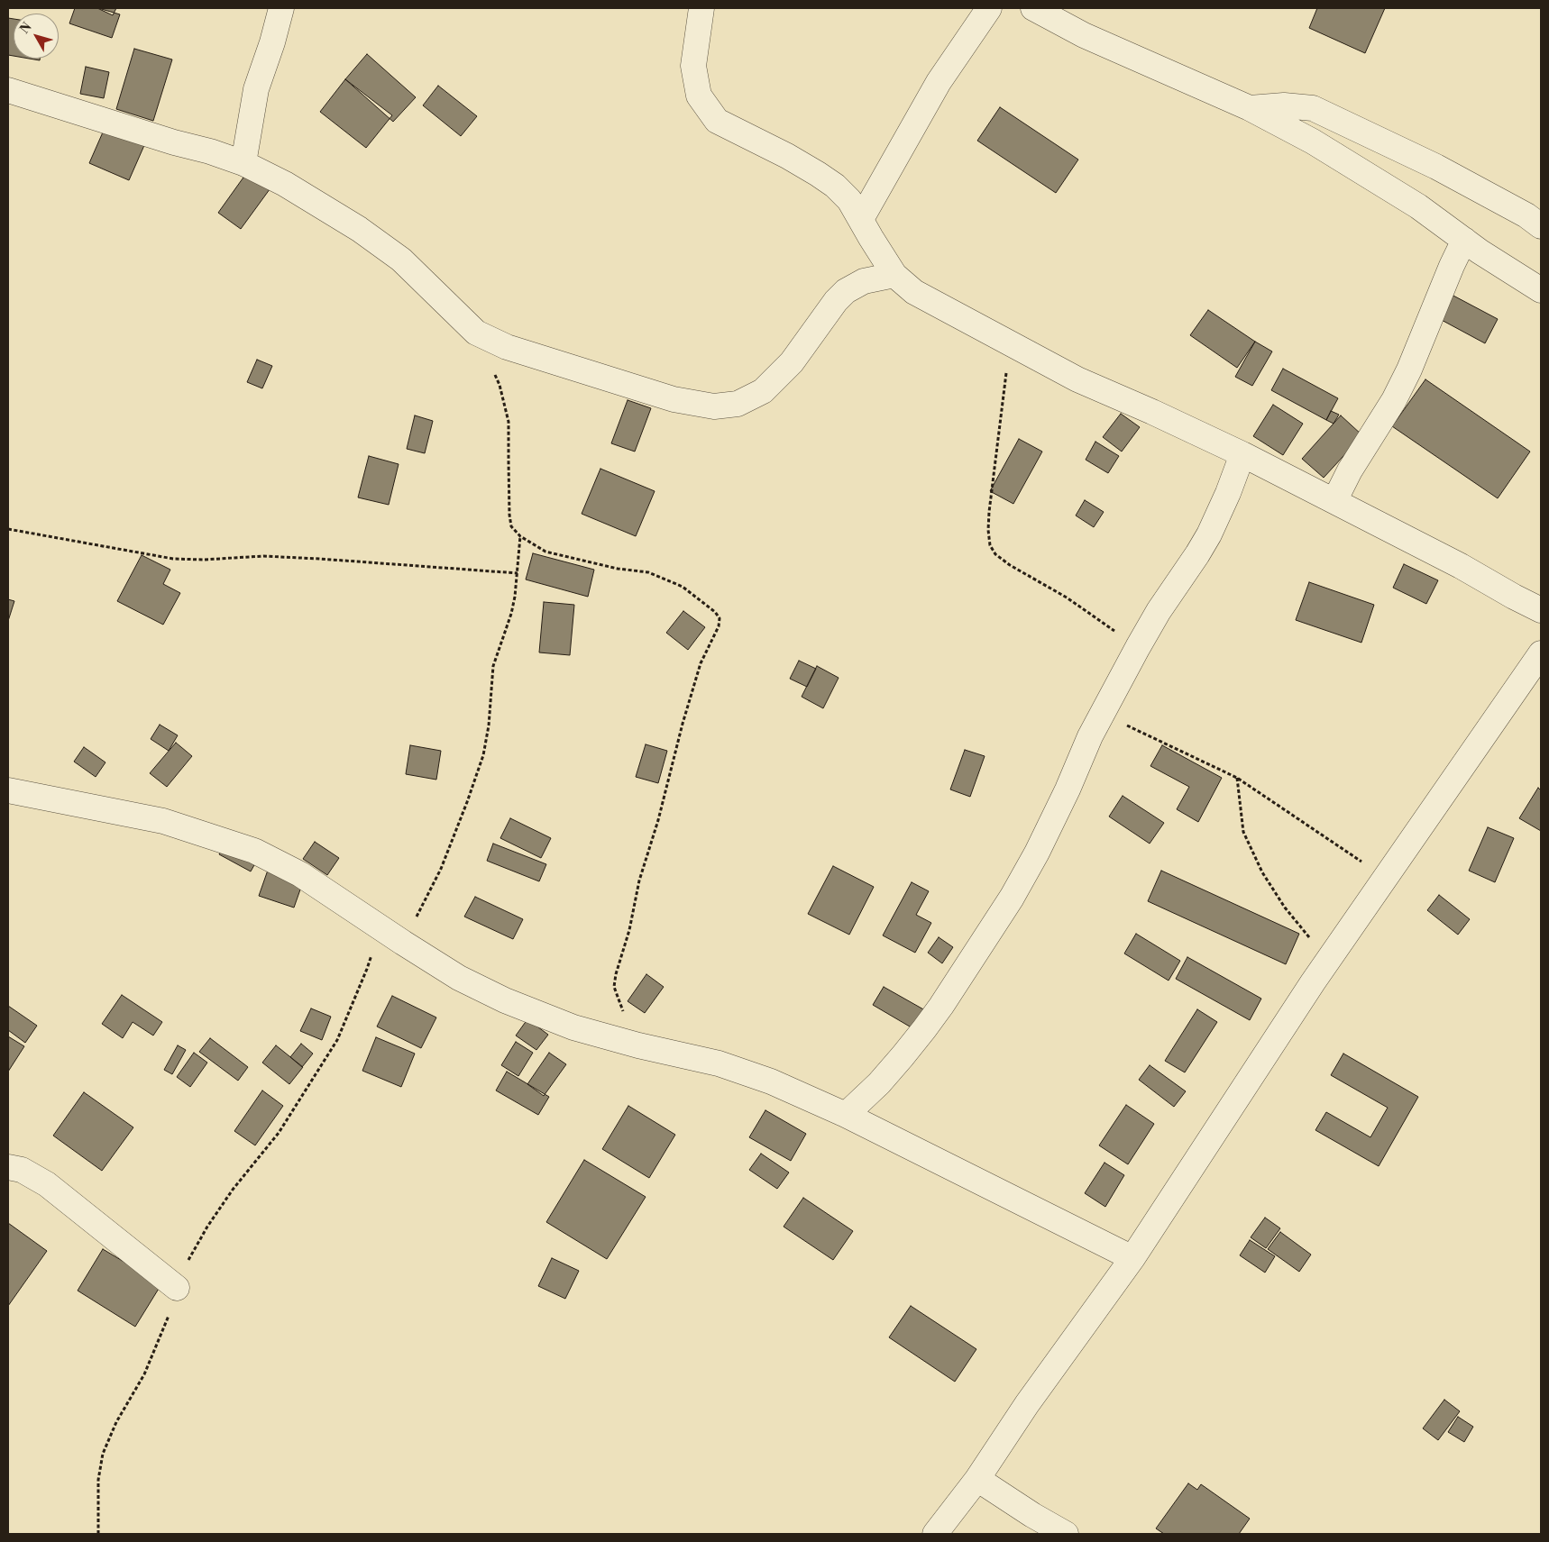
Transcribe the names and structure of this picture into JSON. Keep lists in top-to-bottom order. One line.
{"north":"top left"}
